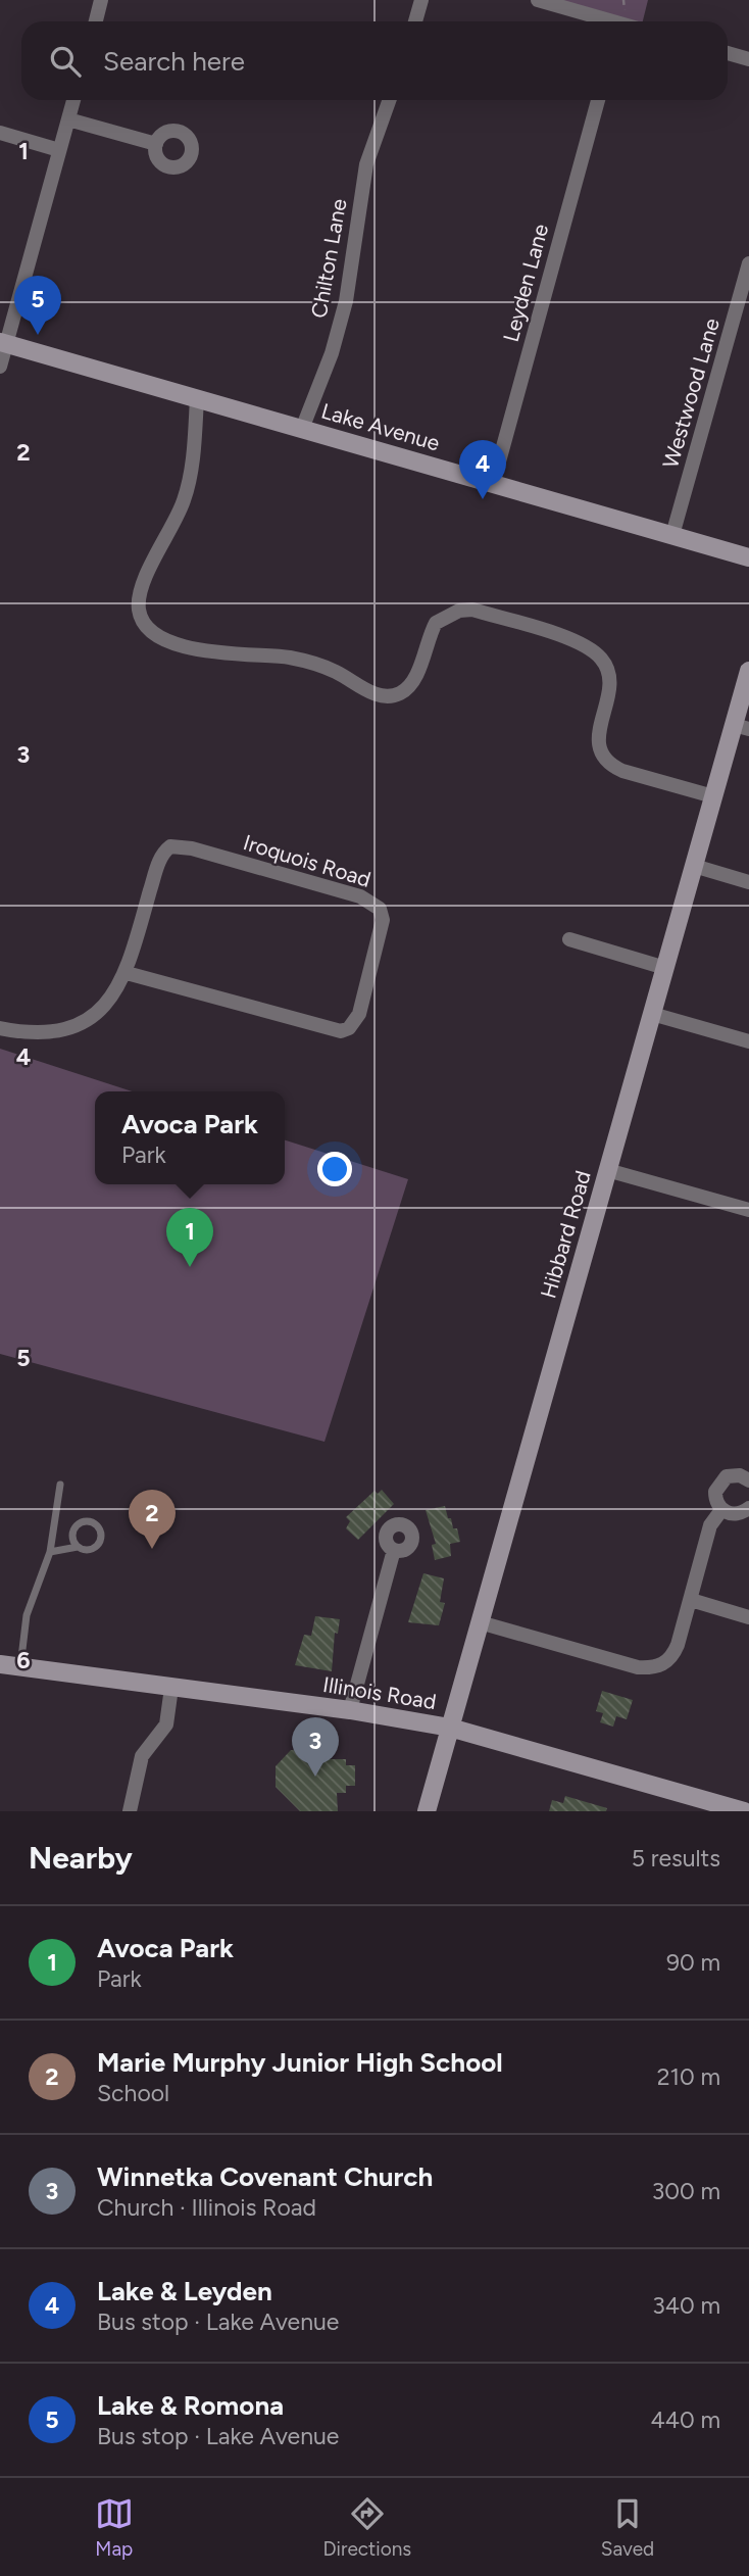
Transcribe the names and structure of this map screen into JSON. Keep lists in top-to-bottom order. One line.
{"streets":{"street":["Chilton Lane","Leyden Lane","Westwood Lane","Lake Avenue","Iroquois Road","Hibbard Road","Illinois Road"]},"crossings":[["Chilton Lane","Lake Avenue"],["Leyden Lane","Lake Avenue"],["Westwood Lane","Lake Avenue"],["Hibbard Road","Illinois Road"]],"page":{"search":"Search here","pins":["5","4","1","2","3"],"popup":["Avoca Park","Park"],"heading":["Nearby","5 results"],"list":[{"mark":"1","name":"Avoca Park","note":"Park","value":"90 m"},{"mark":"2","name":"Marie Murphy Junior High School","note":"School","value":"210 m"},{"mark":"3","name":"Winnetka Covenant Church","note":"Church · Illinois Road","value":"300 m"},{"mark":"4","name":"Lake & Leyden","note":"Bus stop · Lake Avenue","value":"340 m"},{"mark":"5","name":"Lake & Romona","note":"Bus stop · Lake Avenue","value":"440 m"}],"nav":["Map","Directions","Saved"]},"grid":{"rows":["1","2","3","4","5","6"]}}
